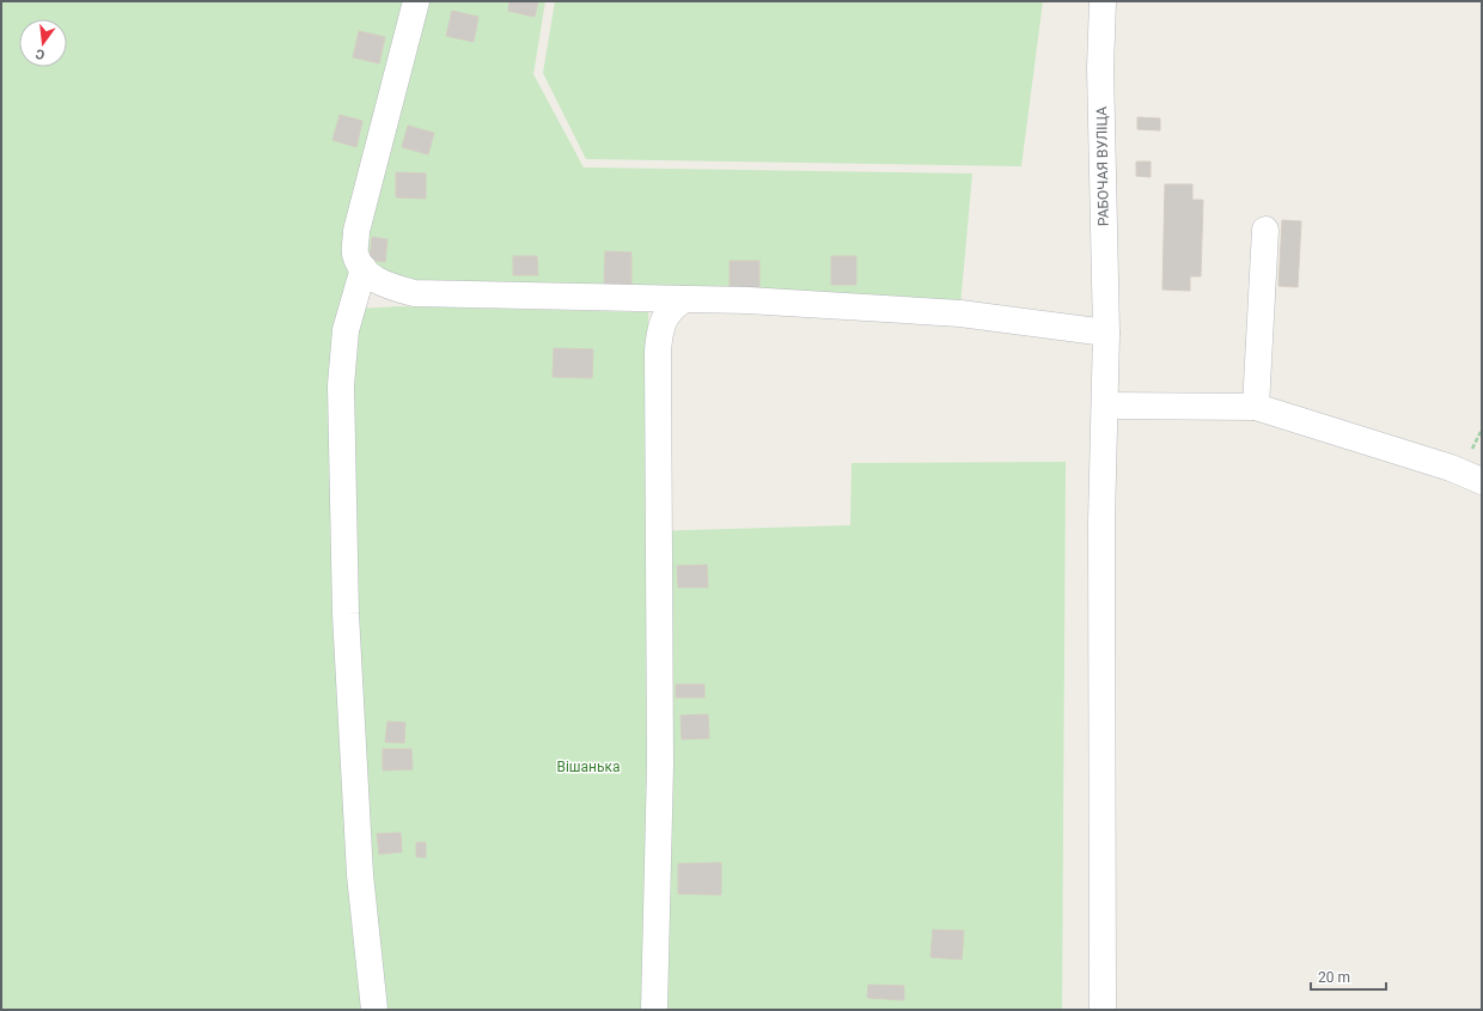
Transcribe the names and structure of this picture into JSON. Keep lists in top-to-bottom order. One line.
{"streets":{"street":["РАБОЧАЯ ВУЛІЦА"]},"parks":["Вішанька"],"scale_bar":"20 m","north":"bottom"}
